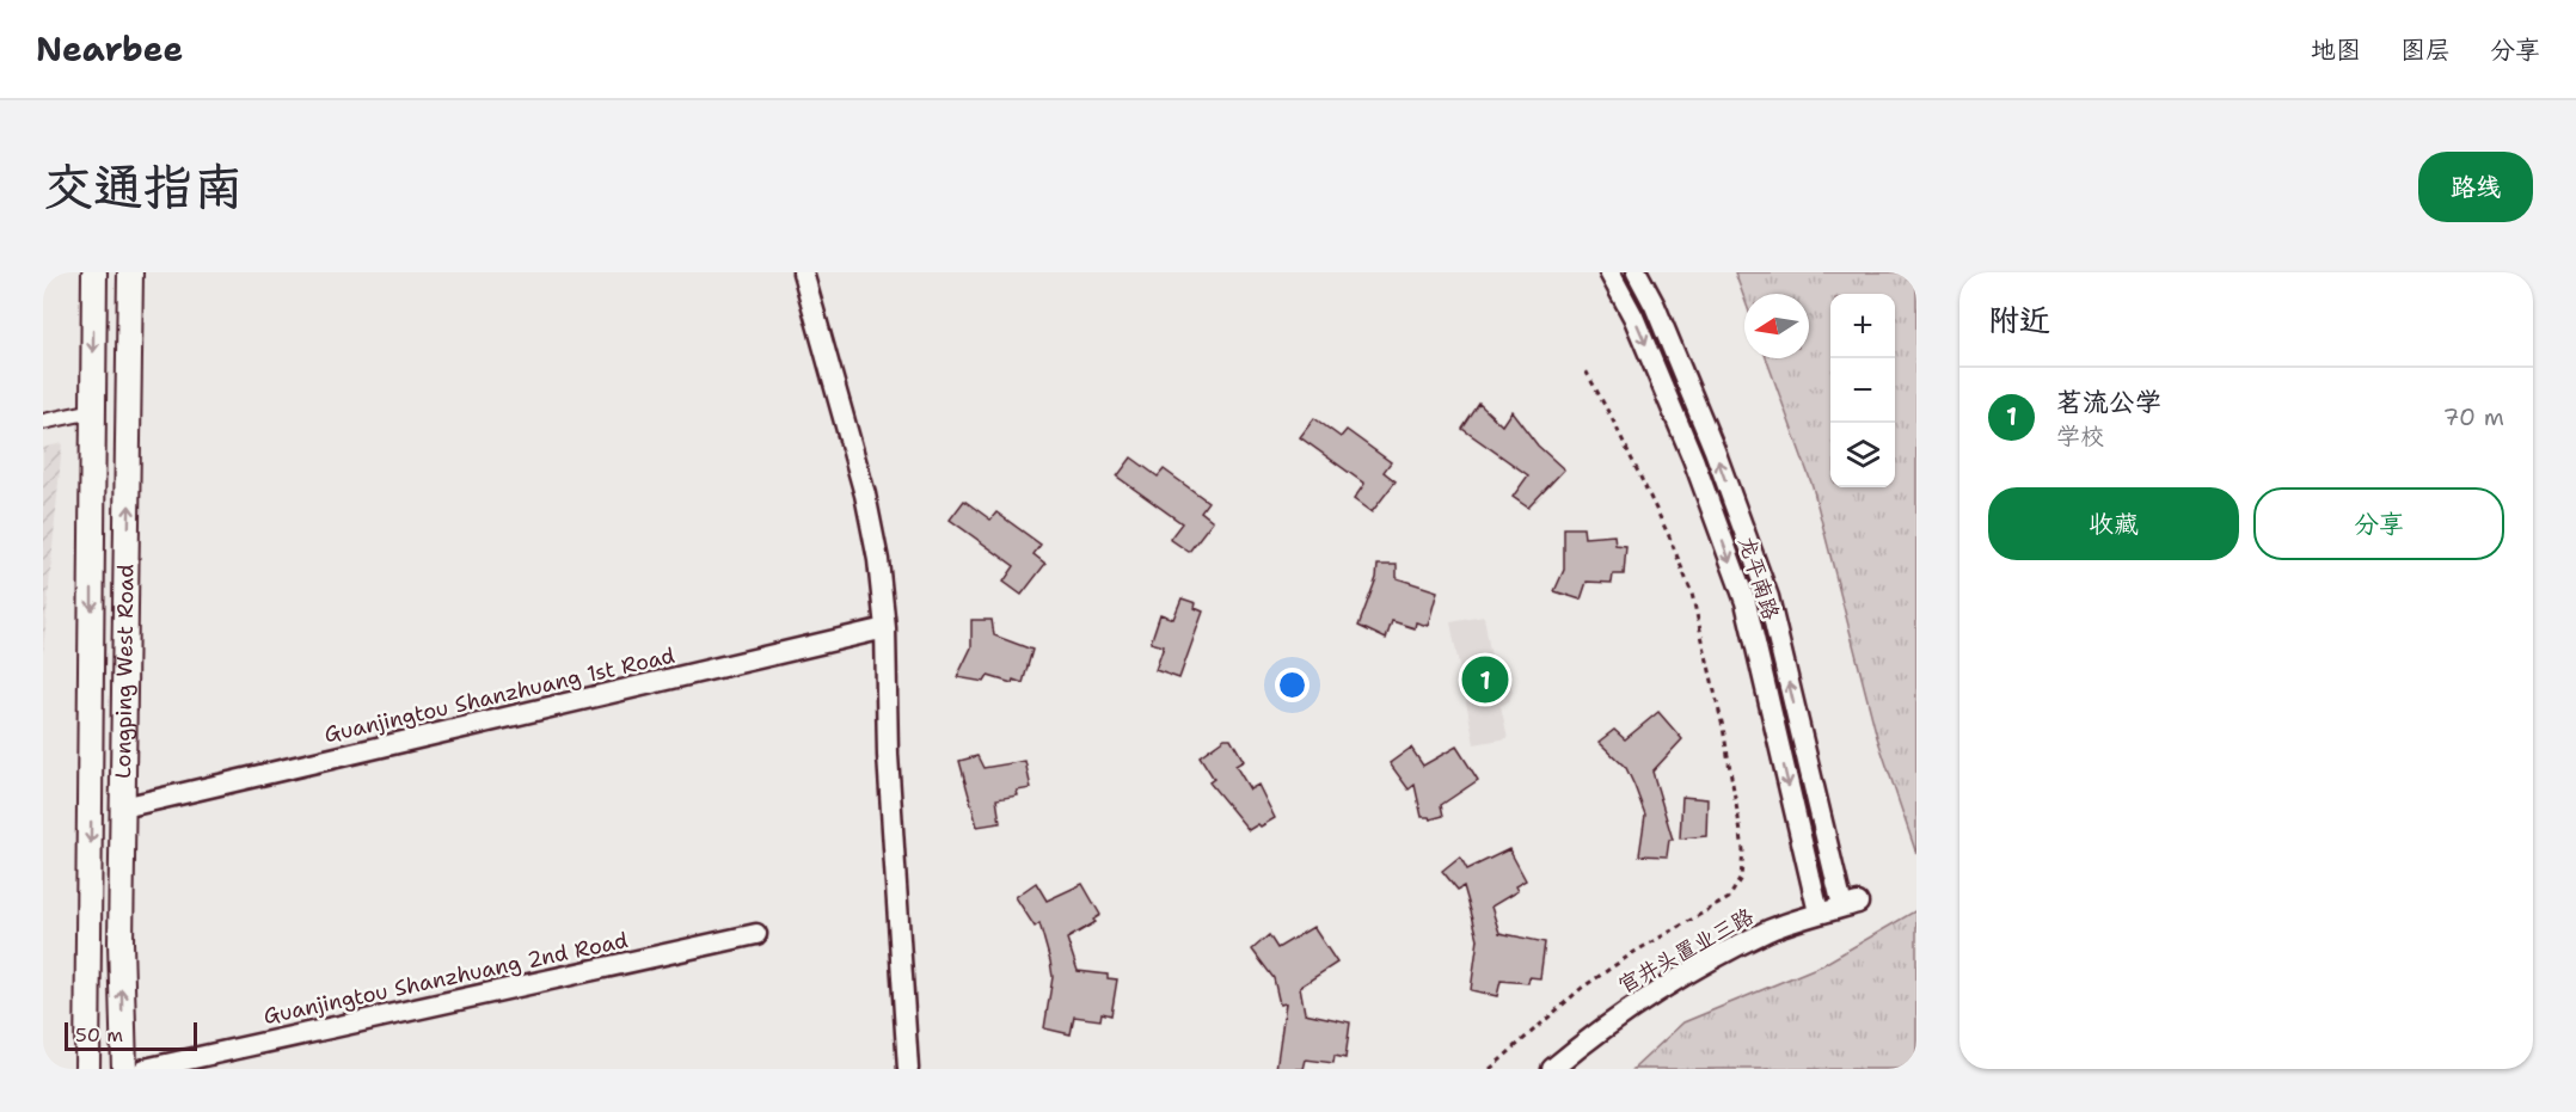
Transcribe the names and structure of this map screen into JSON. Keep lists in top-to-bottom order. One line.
{"streets":{"main road":["Longping West Road"],"street":["龙平南路","Guanjingtou Shanzhuang 1st Road","官井头置业三路","Guanjingtou Shanzhuang 2nd Road"]},"crossings":[["龙平南路","官井头置业三路"],["Longping West Road","Guanjingtou Shanzhuang 1st Road"]],"scale_bar":"50 m","north":"left","page":{"header":"Nearbee","nav":["地图","图层","分享"],"buttons":["路线",["收藏","分享"]],"title":"交通指南","heading":"附近","map_buttons":["+","−"],"list":[{"mark":"1","name":"茗流公学","note":"学校","value":"70 m"}],"pins":"1","scale":"50 m"}}
